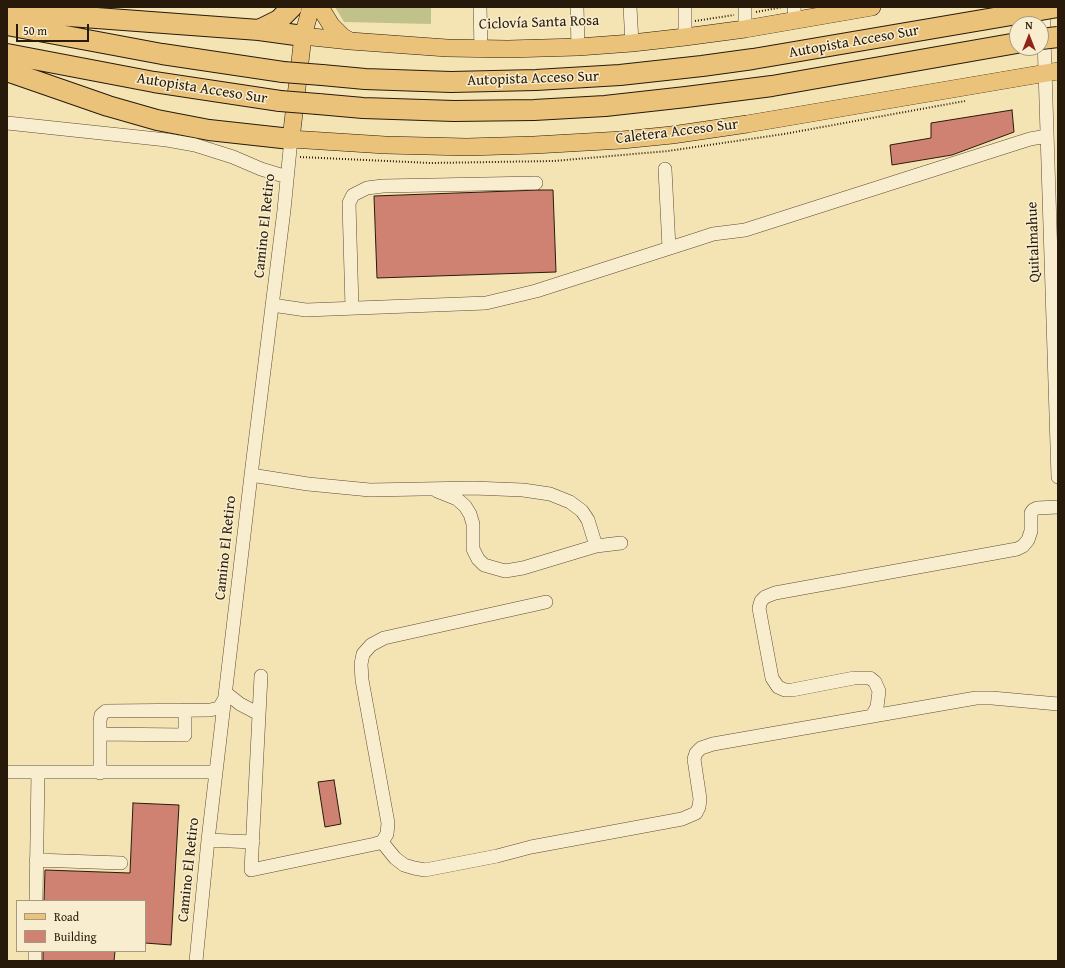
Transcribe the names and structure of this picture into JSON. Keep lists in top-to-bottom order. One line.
{"streets":{"highway":["Autopista Acceso Sur"],"main road":["Caletera Acceso Sur"],"street":["Camino El Retiro","Quitalmahue"]},"crossings":[["Autopista Acceso Sur","Quitalmahue"],["Caletera Acceso Sur","Camino El Retiro"],["Caletera Acceso Sur","Quitalmahue"]],"legend":["Road","Building"],"scale_bar":"50 m","north":"top"}
